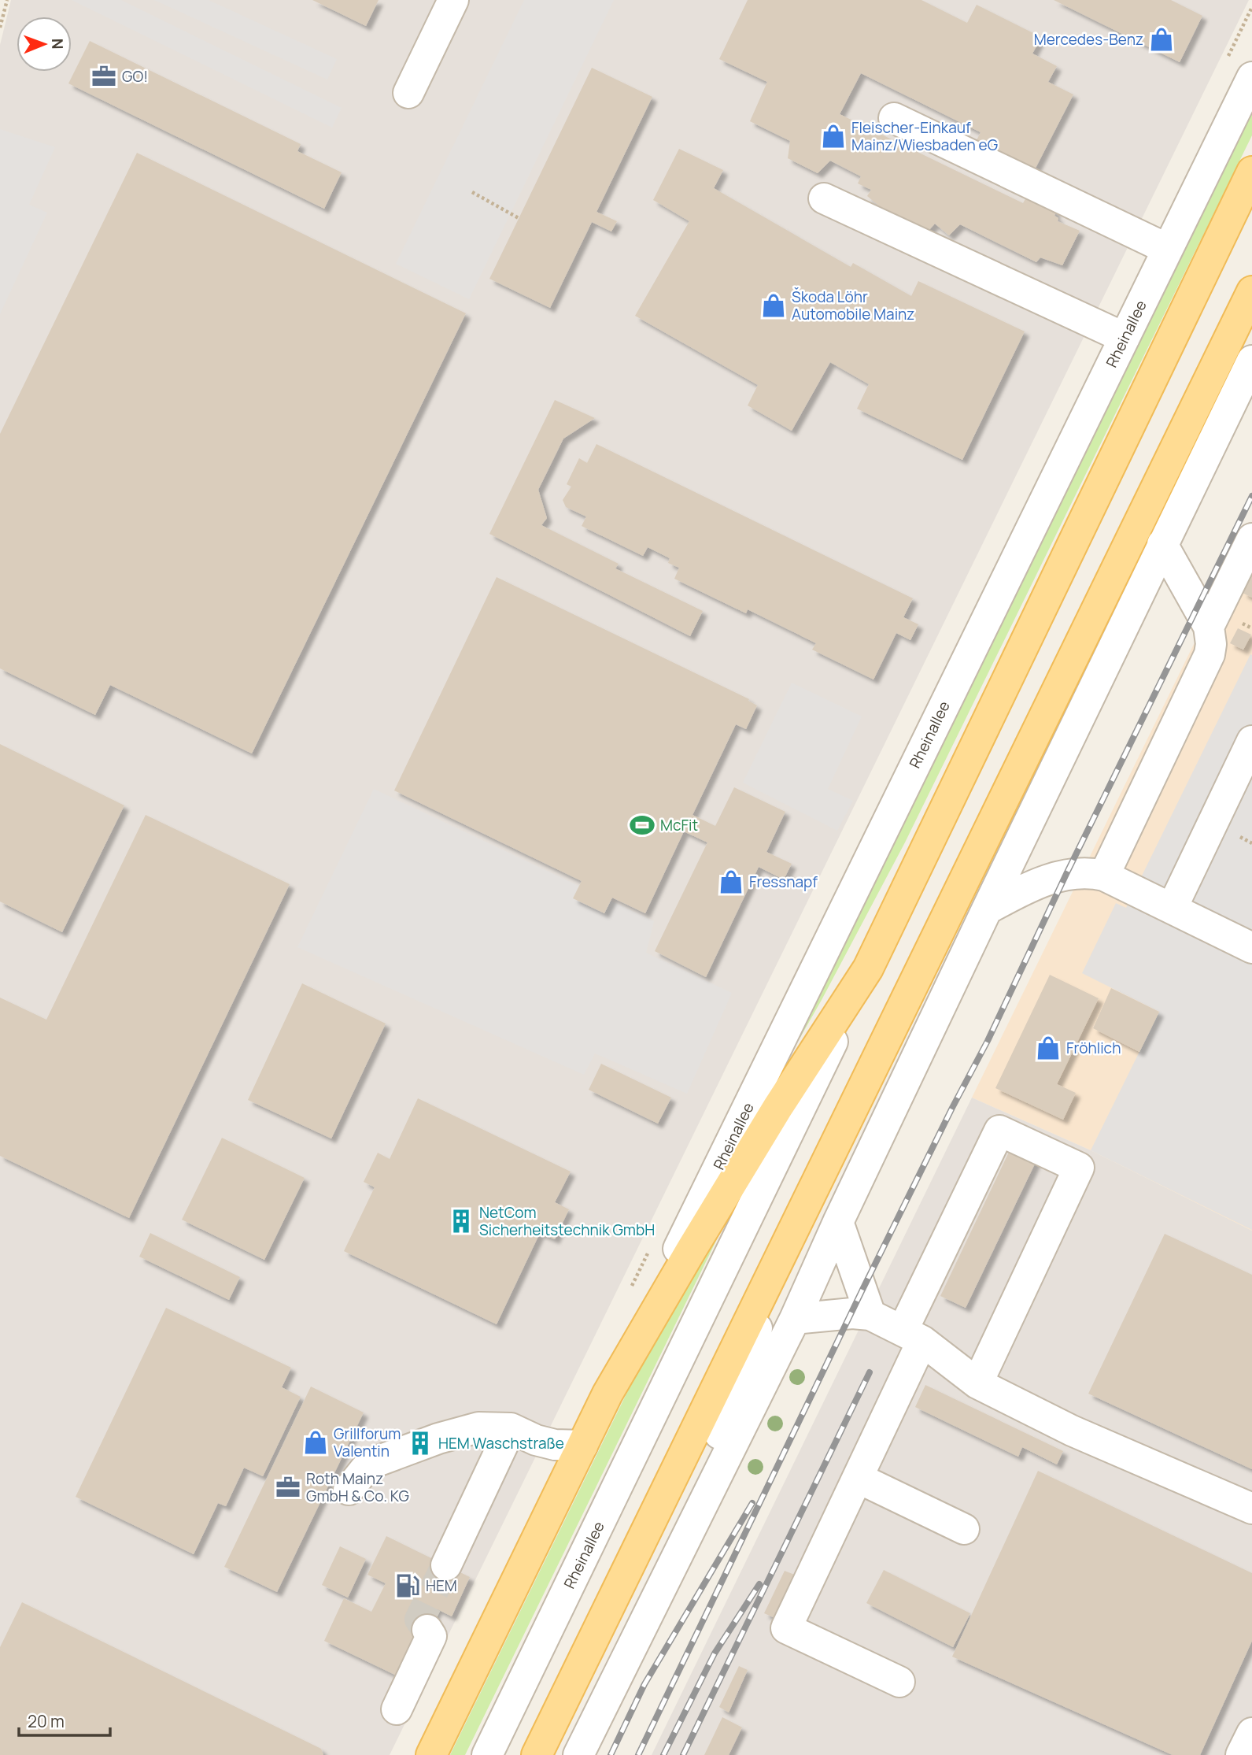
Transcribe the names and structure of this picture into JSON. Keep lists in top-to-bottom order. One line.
{"streets":{"main road":["Rheinallee"]},"places":{"shop":["Mercedes-Benz","Fleischer-Einkauf Mainz/Wiesbaden eG","Škoda Löhr Automobile Mainz","Fressnapf","Fröhlich","Grillforum Valentin"],"office":["GO!","Roth Mainz GmbH & Co. KG"],"sports":["McFit"],"building":["NetCom Sicherheitstechnik GmbH","HEM Waschstraße"],"fuel station":["HEM"]},"scale_bar":"20 m","north":"right"}
